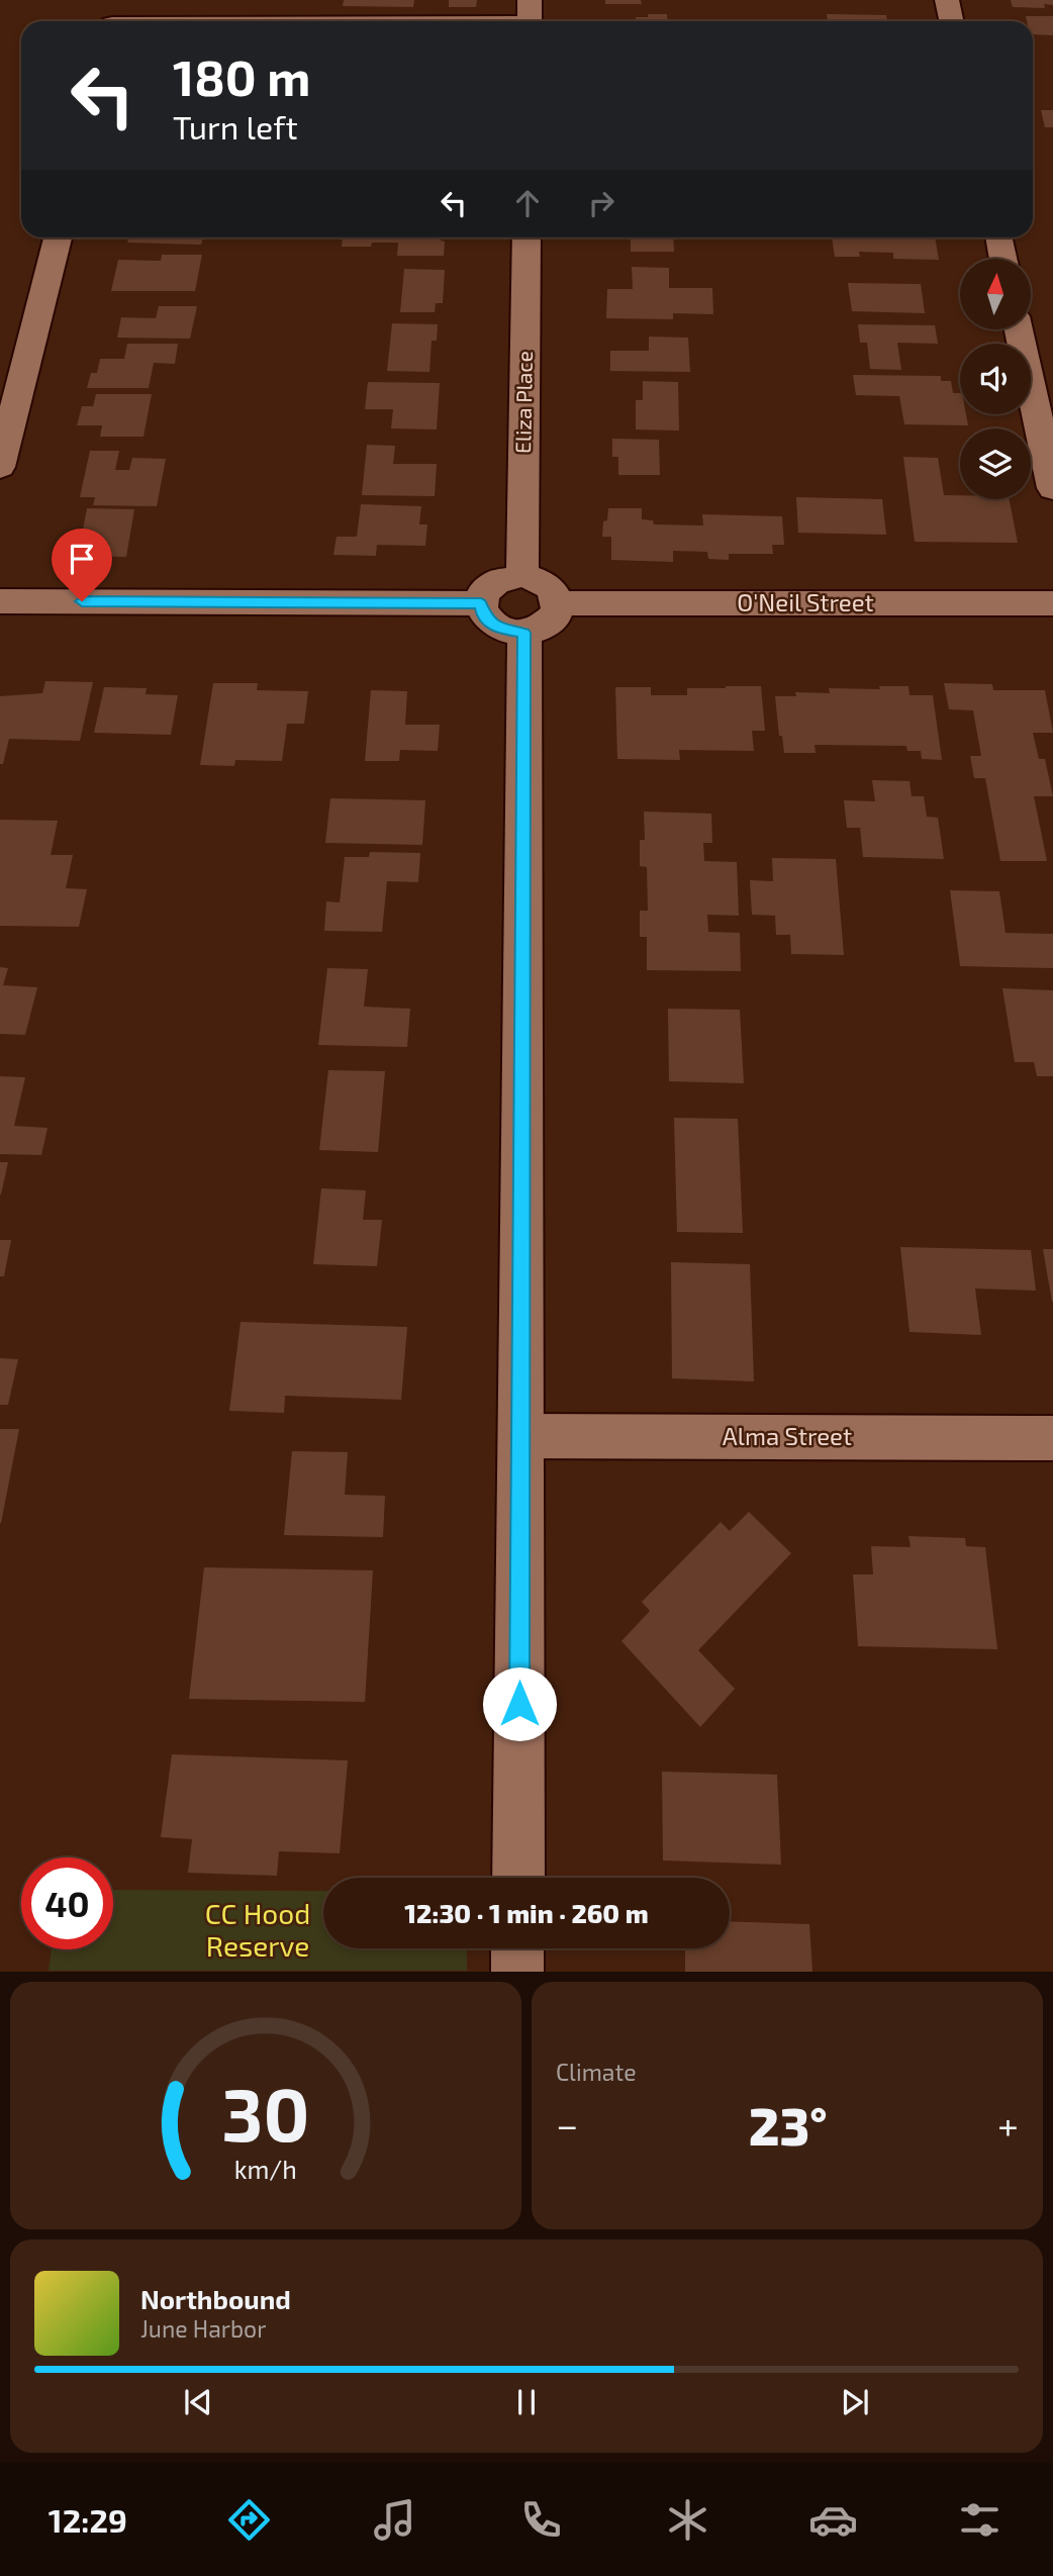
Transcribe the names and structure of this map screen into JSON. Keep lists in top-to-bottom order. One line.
{"streets":{"street":["Eliza Place","O'Neil Street","Alma Street"]},"crossings":[["Eliza Place","O'Neil Street"]],"parks":["CC Hood Reserve"],"north":"top","page":{"turn":["180 m","Turn left"],"limit":"40","trip":"12:30 · 1 min · 260 m","tile":"Climate","heat":["−","23°","+"],"song":["Northbound","June Harbor"],"tabs":"12:29","gauge":["30","km/h"]}}
